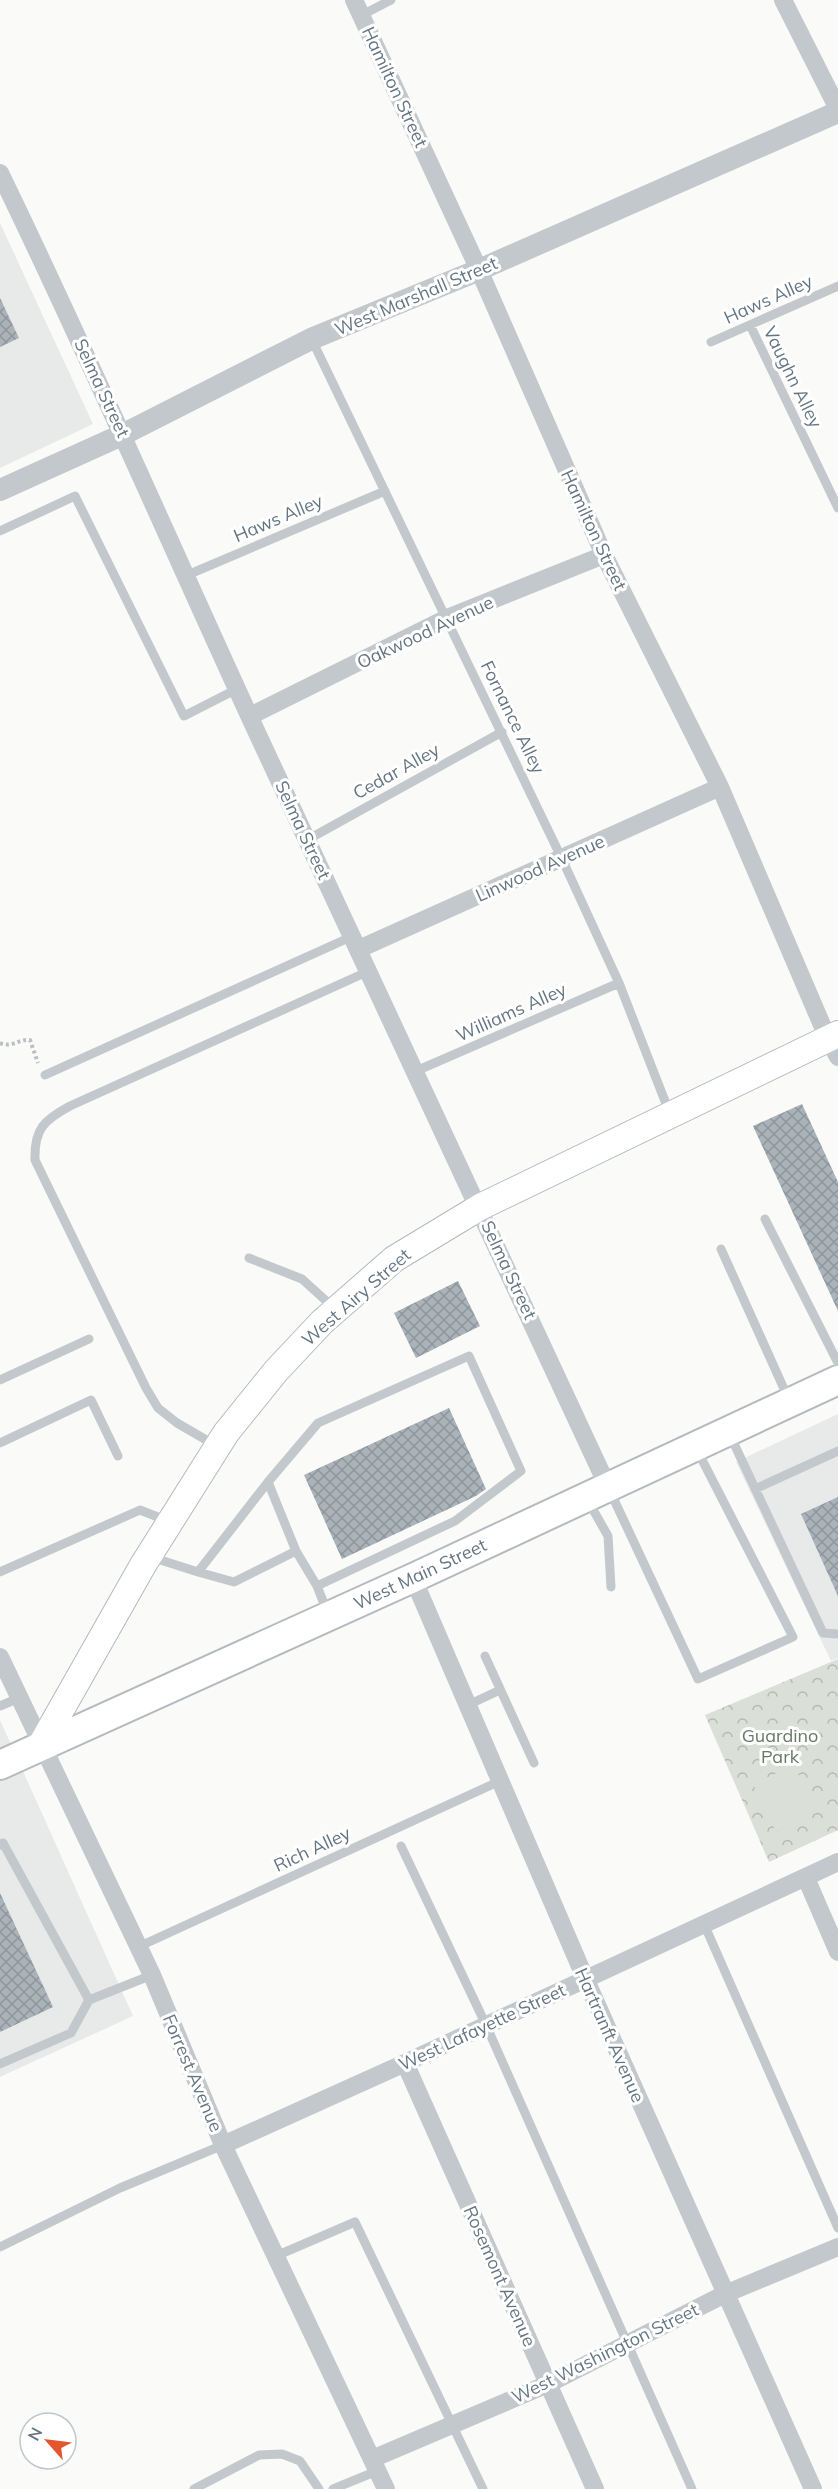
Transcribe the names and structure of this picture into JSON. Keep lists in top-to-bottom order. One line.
{"streets":{"main road":["West Airy Street","West Main Street"],"street":["Hamilton Street","West Marshall Street","Selma Street","Oakwood Avenue","Linwood Avenue","West Lafayette Street","Hartranft Avenue","Forrest Avenue","Rosemont Avenue","West Washington Street"],"lane":["Haws Alley","Vaughn Alley","Fornance Alley","Cedar Alley","Williams Alley","Rich Alley"]},"crossings":[["Hamilton Street","West Marshall Street"],["Hamilton Street","Oakwood Avenue"],["Hamilton Street","Linwood Avenue"],["Hamilton Street","West Airy Street"],["West Marshall Street","Selma Street"],["West Marshall Street","Fornance Alley"],["Haws Alley","Vaughn Alley"],["Haws Alley","Selma Street"],["Haws Alley","Fornance Alley"],["Selma Street","Oakwood Avenue"],["Selma Street","Cedar Alley"],["Selma Street","Linwood Avenue"],["Selma Street","Williams Alley"],["Selma Street","West Airy Street"],["Selma Street","West Main Street"],["Oakwood Avenue","Fornance Alley"],["Fornance Alley","Cedar Alley"],["Fornance Alley","Linwood Avenue"],["Fornance Alley","Williams Alley"],["Fornance Alley","West Airy Street"],["West Airy Street","West Main Street"],["West Airy Street","Forrest Avenue"],["West Main Street","Hartranft Avenue"],["West Main Street","Forrest Avenue"],["Rich Alley","Hartranft Avenue"],["Rich Alley","Forrest Avenue"],["West Lafayette Street","Hartranft Avenue"],["West Lafayette Street","Forrest Avenue"],["West Lafayette Street","Rosemont Avenue"],["Hartranft Avenue","West Washington Street"],["Forrest Avenue","West Washington Street"],["Rosemont Avenue","West Washington Street"]],"parks":["Guardino Park"],"north":"top left"}
